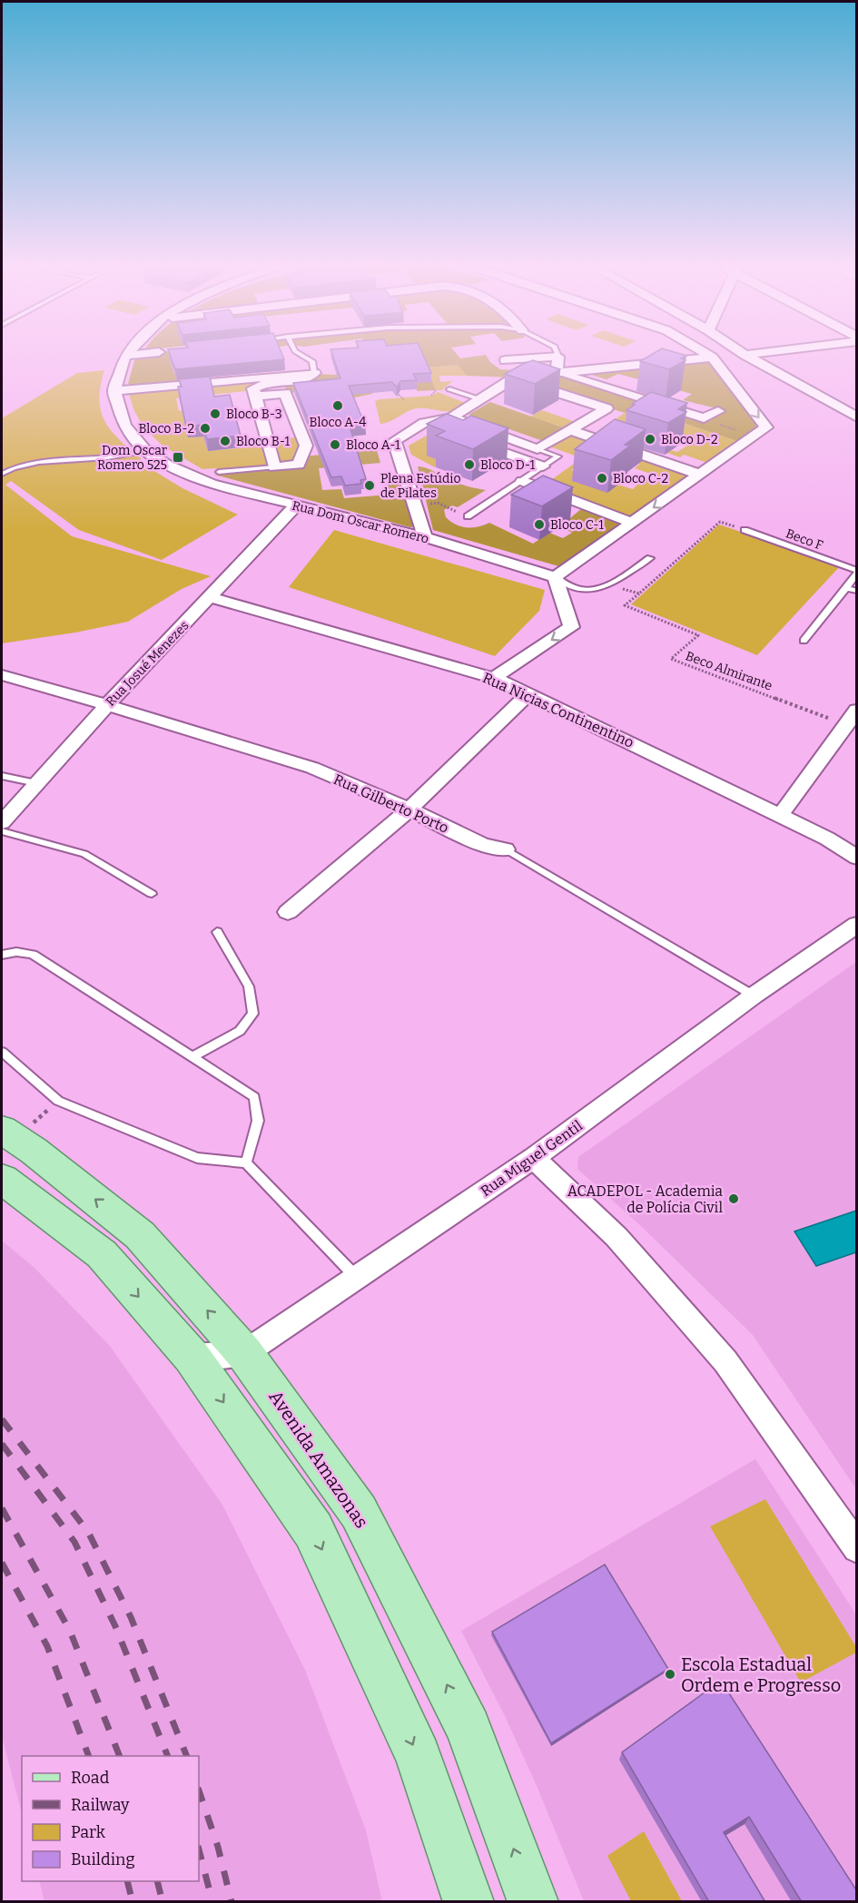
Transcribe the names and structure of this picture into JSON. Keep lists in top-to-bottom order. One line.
{"streets":{"main road":["Avenida Amazonas"],"street":["Rua Dom Oscar Romero","Rua Josué Menezes","Rua Nicias Continentino","Rua Gilberto Porto","Rua Miguel Gentil"],"lane":["Beco F"],"path":["Beco Almirante"]},"crossings":[["Rua Dom Oscar Romero","Rua Josué Menezes"],["Rua Josué Menezes","Rua Nicias Continentino"],["Rua Josué Menezes","Rua Gilberto Porto"],["Rua Gilberto Porto","Rua Miguel Gentil"],["Rua Miguel Gentil","Avenida Amazonas"]],"places":{"other":["Bloco A-4","Bloco B-3","Bloco B-2","Bloco D-2","Bloco B-1","Bloco A-1","Bloco D-1","Bloco C-2","Plena Estúdio de Pilates","Bloco C-1","ACADEPOL - Academia de Polícia Civil","Escola Estadual Ordem e Progresso"],"transit":["Dom Oscar Romero 525"]},"legend":["Road","Railway","Park","Building"]}
